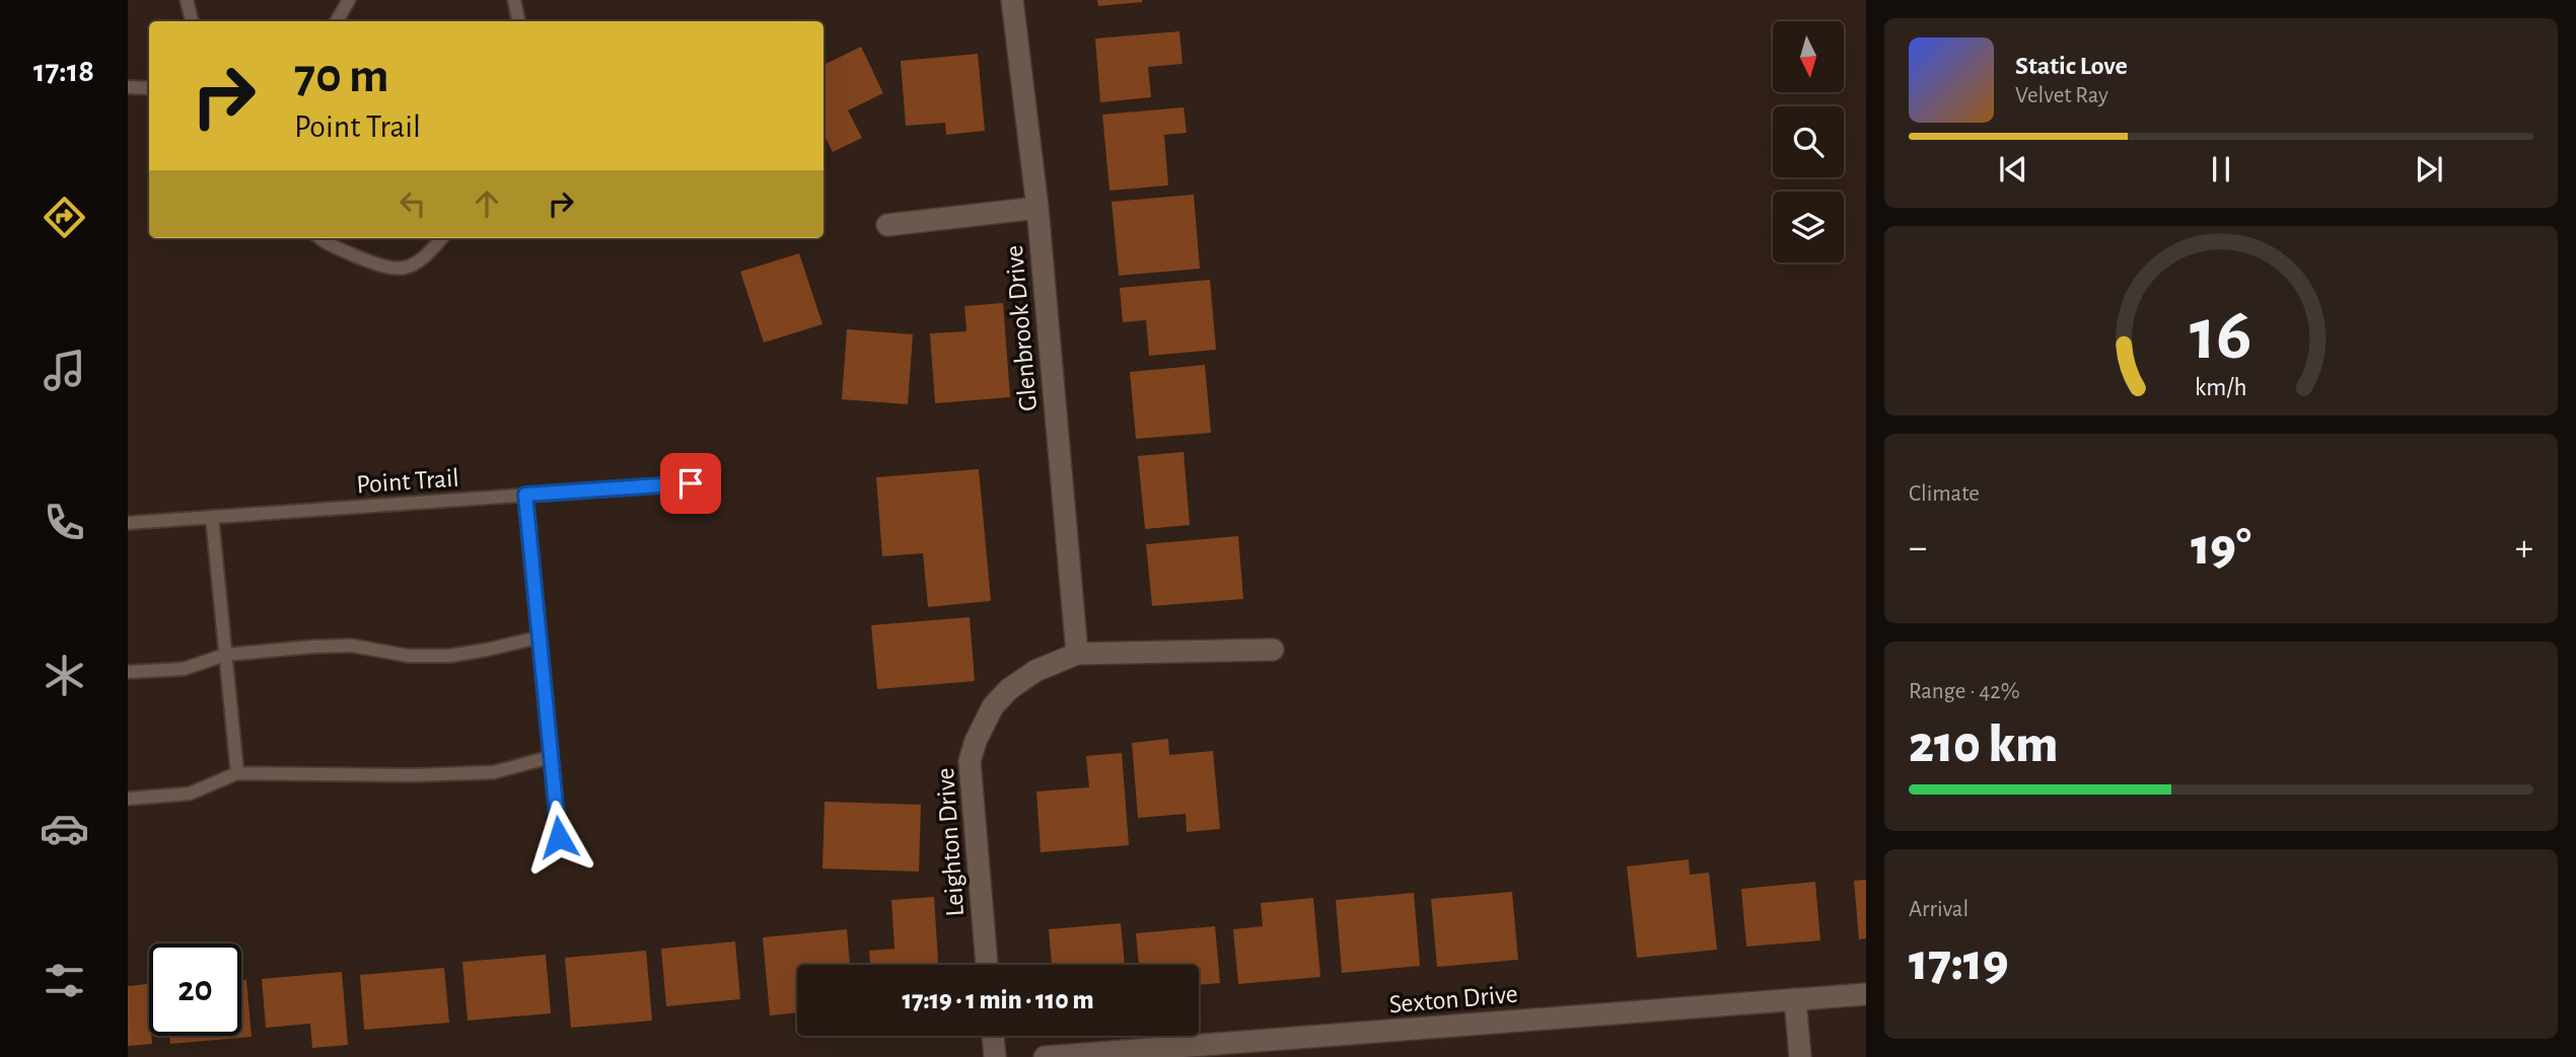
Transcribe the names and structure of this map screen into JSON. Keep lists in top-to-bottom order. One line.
{"streets":{"street":["Glenbrook Drive","Leighton Drive","Sexton Drive"],"lane":["Point Trail"]},"crossings":[["Glenbrook Drive","Leighton Drive"]],"north":"bottom","page":{"tabs":"17:18","turn":["70 m","Point Trail"],"song":["Static Love","Velvet Ray"],"tile":["Climate",["Range · 42%","210 km"],["Arrival","17:19"]],"heat":["−","19°","+"],"limit":"20","trip":"17:19 · 1 min · 110 m","gauge":["16","km/h"]}}
